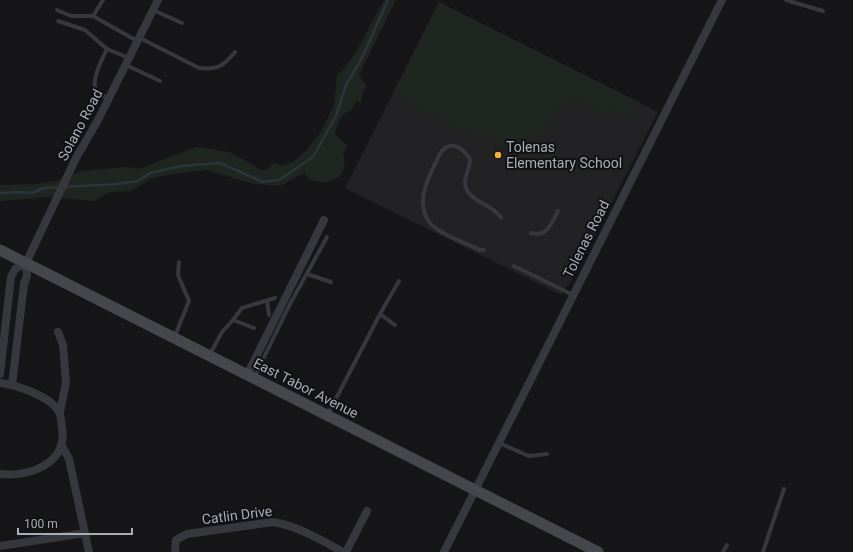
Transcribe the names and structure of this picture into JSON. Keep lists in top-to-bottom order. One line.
{"streets":{"main road":["East Tabor Avenue"],"street":["Solano Road","Tolenas Road","Catlin Drive"]},"crossings":[["Solano Road","East Tabor Avenue"],["Tolenas Road","East Tabor Avenue"]],"places":["Tolenas Elementary School"],"scale_bar":"100 m"}
